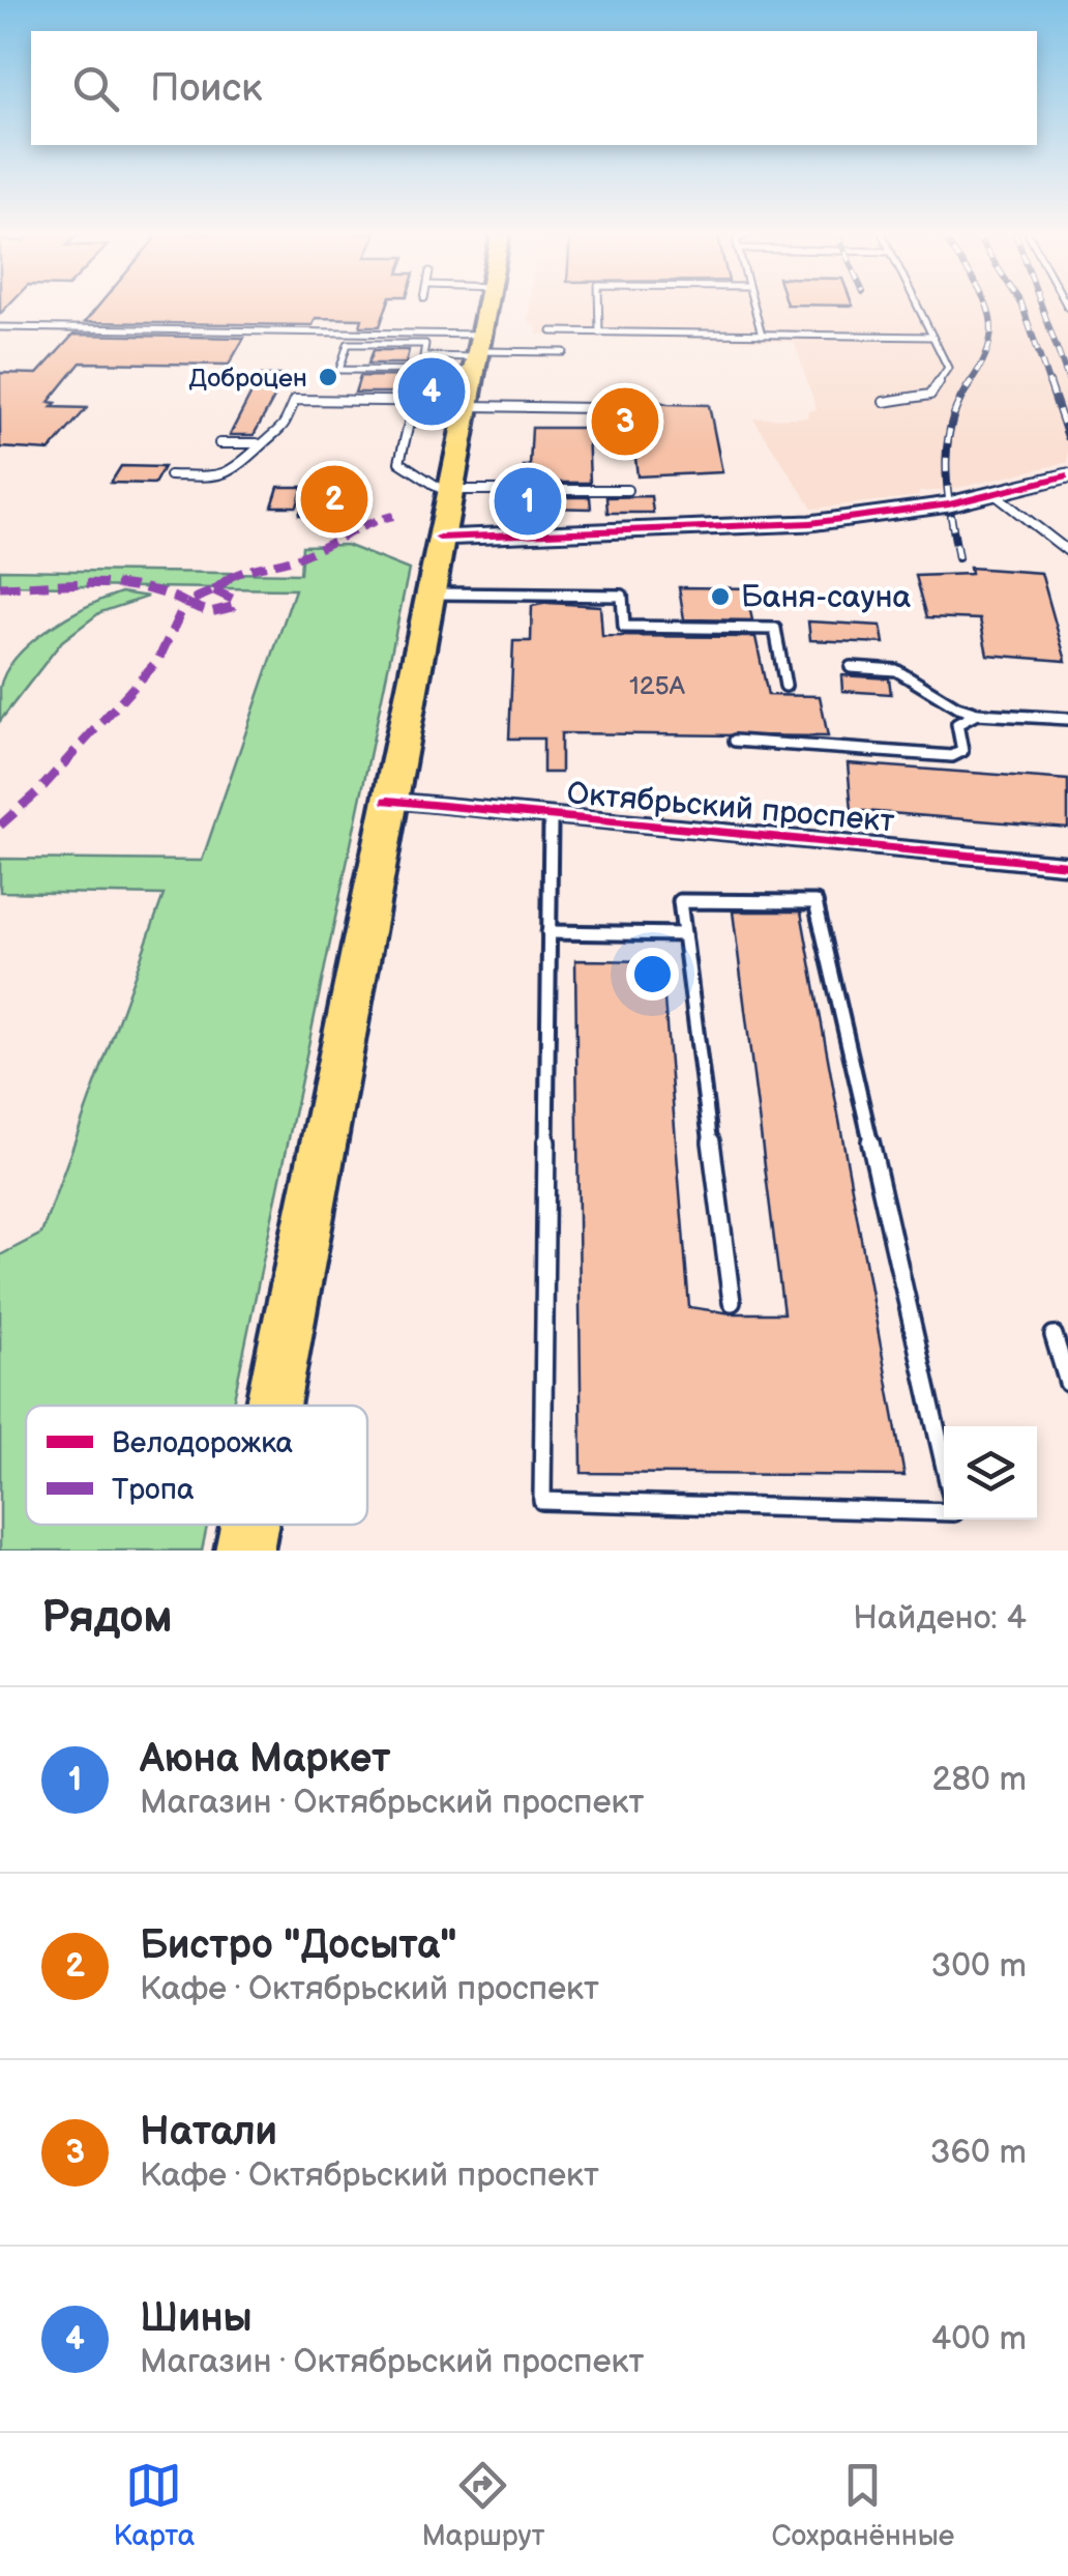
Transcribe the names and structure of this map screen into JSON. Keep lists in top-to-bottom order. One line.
{"streets":{"street":["Октябрьский проспект"]},"places":["Доброцен","Баня-сауна"],"house_numbers":["125А"],"legend":["Велодорожка","Тропа"],"page":{"search":"Поиск","pins":["4","3","2","1"],"heading":["Рядом","Найдено: 4"],"list":[{"mark":"1","name":"Аюна Маркет","note":"Магазин · Октябрьский проспект","value":"280 m"},{"mark":"2","name":"Бистро \"Досыта\"","note":"Кафе · Октябрьский проспект","value":"300 m"},{"mark":"3","name":"Натали","note":"Кафе · Октябрьский проспект","value":"360 m"},{"mark":"4","name":"Шины","note":"Магазин · Октябрьский проспект","value":"400 m"}],"nav":["Карта","Маршрут","Сохранённые"]}}
